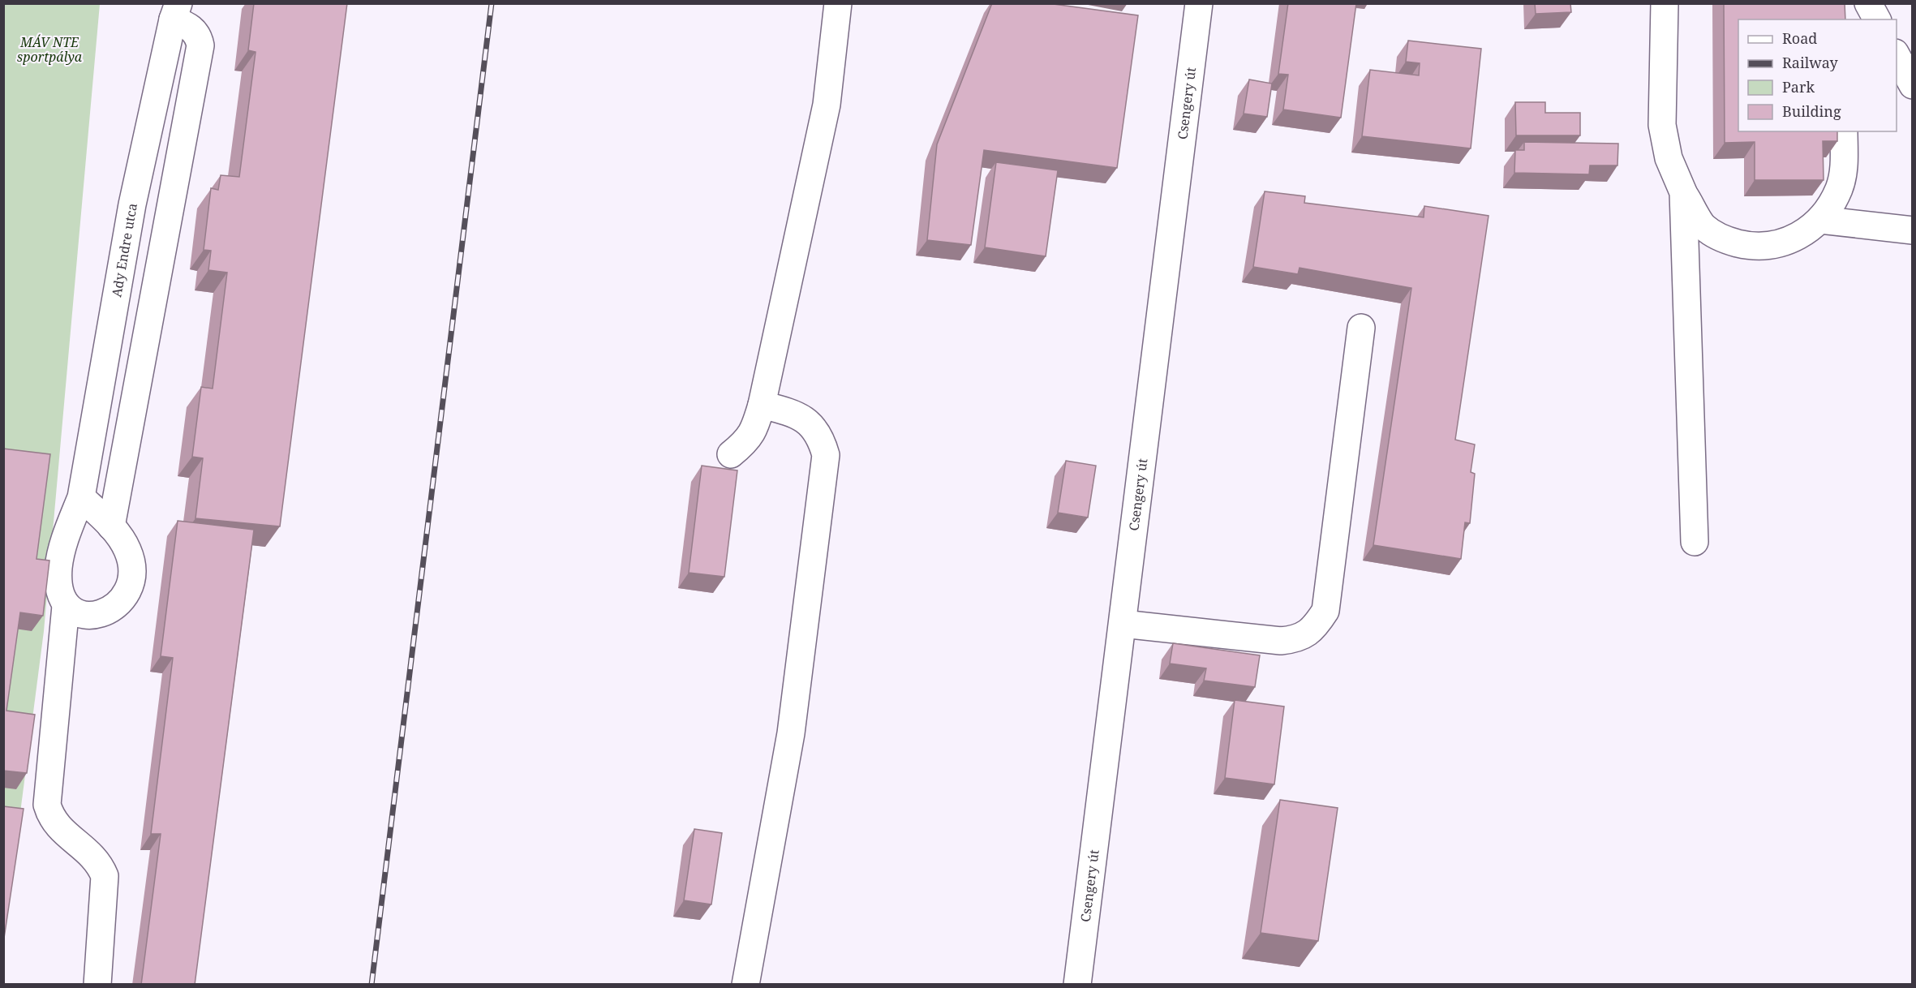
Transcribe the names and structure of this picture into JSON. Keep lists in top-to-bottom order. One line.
{"streets":{"main road":["Csengery út","Ady Endre utca"]},"parks":["MÁV NTE sportpálya"],"legend":["Road","Railway","Park","Building"]}
